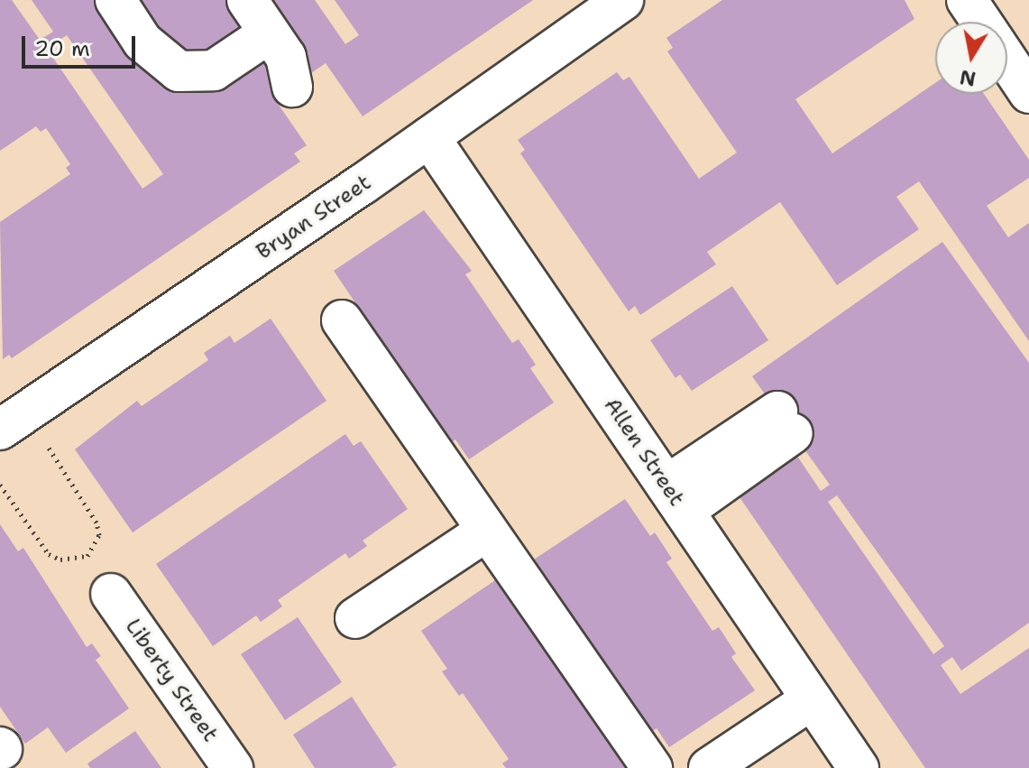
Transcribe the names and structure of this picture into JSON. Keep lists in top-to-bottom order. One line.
{"streets":{"street":["Bryan Street","Allen Street","Liberty Street"]},"crossings":[["Bryan Street","Allen Street"]],"scale_bar":"20 m","north":"bottom"}
